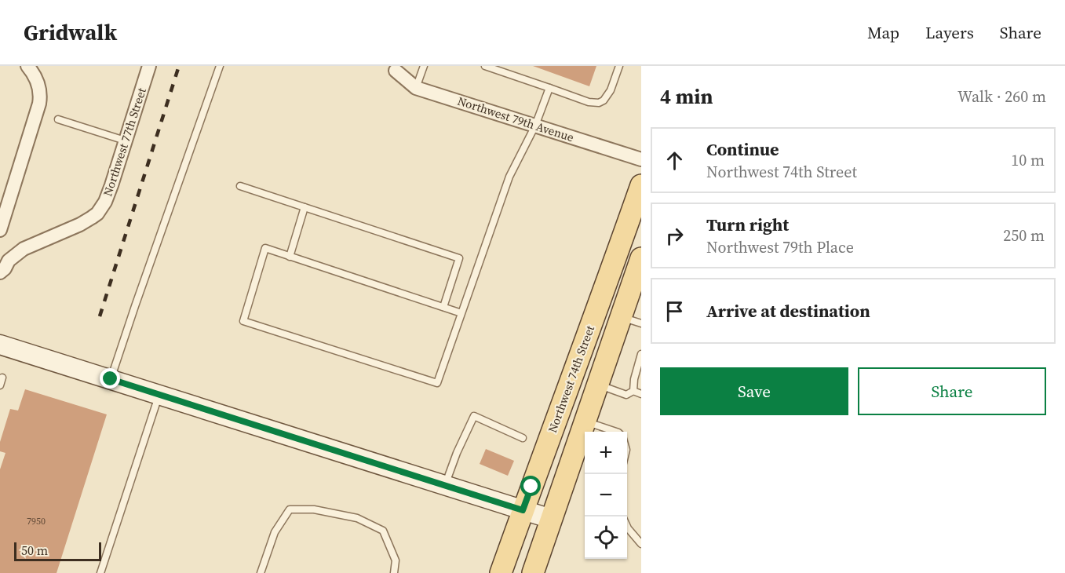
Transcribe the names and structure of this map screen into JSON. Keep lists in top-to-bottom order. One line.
{"streets":{"main road":["Northwest 74th Street"],"street":["Northwest 79th Avenue","Northwest 77th Street"]},"house_numbers":["7950"],"scale_bar":"50 m","page":{"header":"Gridwalk","nav":["Map","Layers","Share"],"heading":["4 min","Walk · 260 m"],"list":[["Continue","Northwest 74th Street","10 m"],["Turn right","Northwest 79th Place","250 m"],"Arrive at destination"],"buttons":["Save","Share"],"map_buttons":["+","−"],"scale":"50 m"}}
